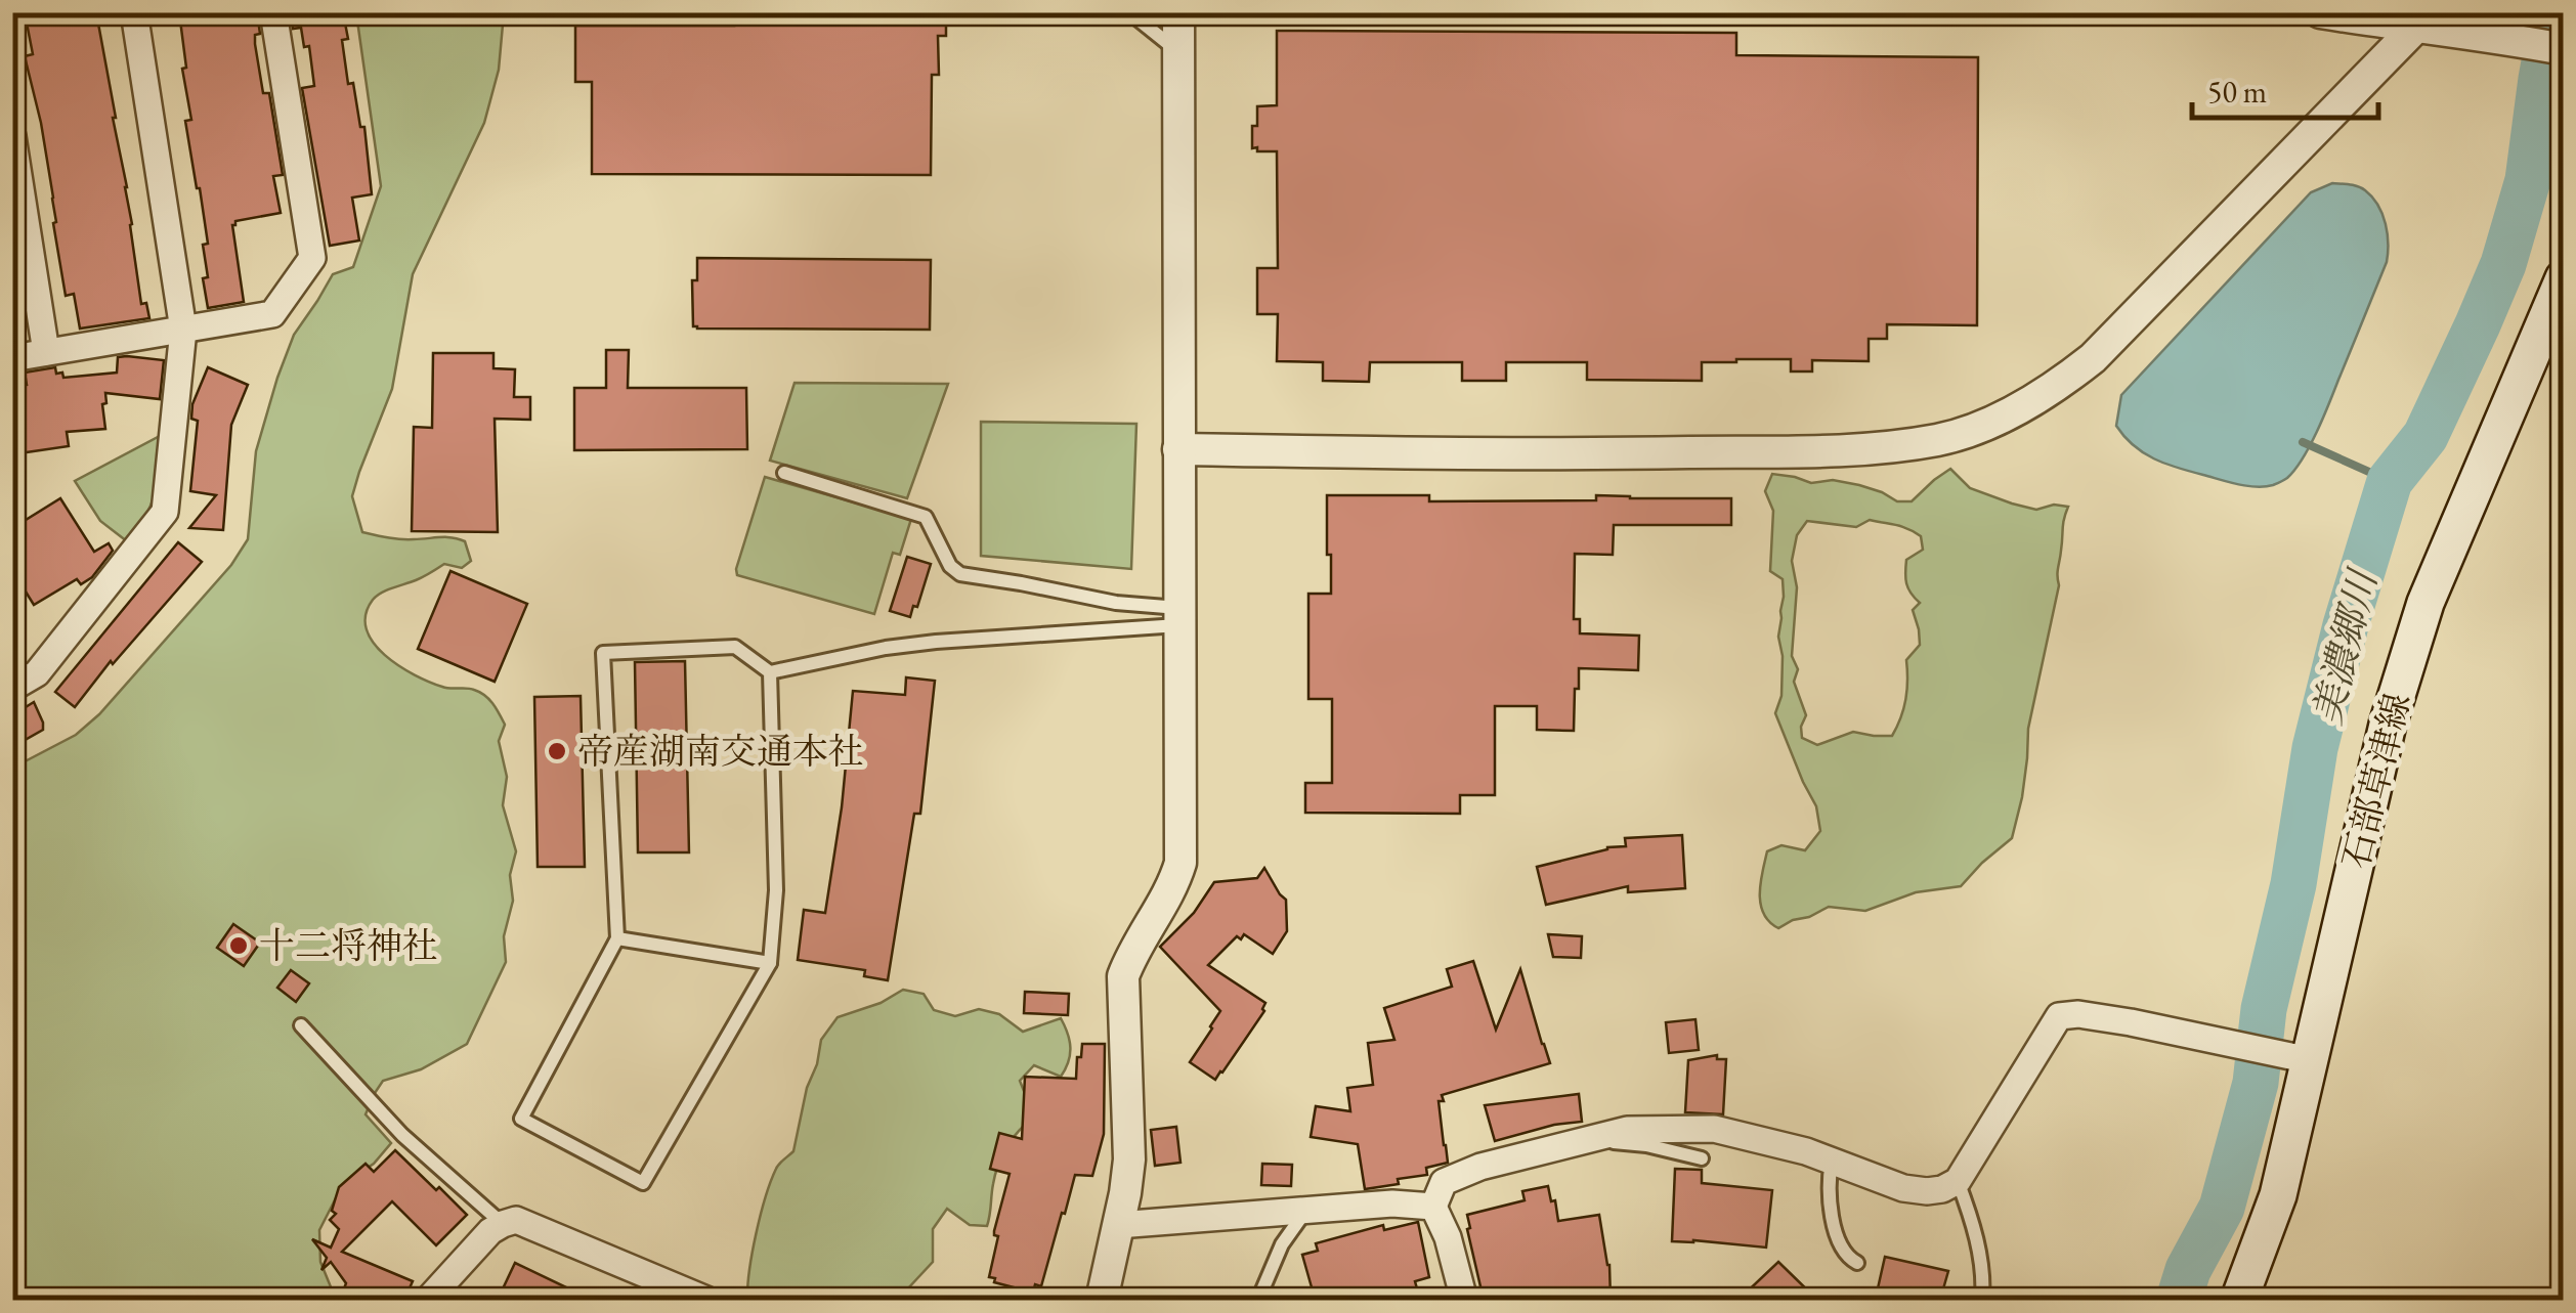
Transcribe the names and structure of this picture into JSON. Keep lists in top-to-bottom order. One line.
{"streets":{"main road":["石部草津線"]},"water":["美濃郷川"],"places":["帝産湖南交通本社","十二将神社"],"scale_bar":"50 m"}
